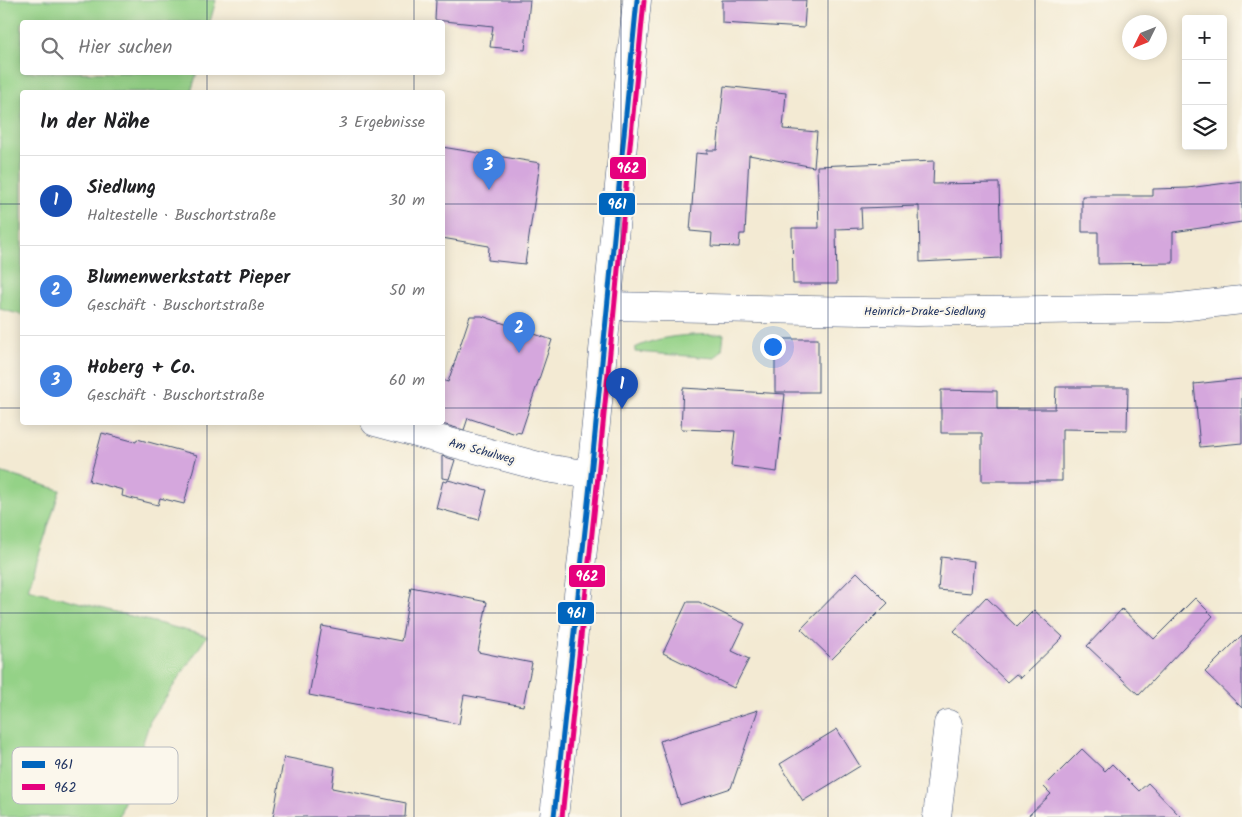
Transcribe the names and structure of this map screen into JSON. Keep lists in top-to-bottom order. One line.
{"streets":{"street":["Heinrich-Drake-Siedlung","Am Schulweg"]},"lines":["transit line 961","transit line 962"],"legend":["961","962"],"north":"bottom left","page":{"map_buttons":["+","−"],"search":"Hier suchen","heading":["In der Nähe","3 Ergebnisse"],"pins":["3","2","1"],"list":[{"mark":"1","name":"Siedlung","note":"Haltestelle · Buschortstraße","value":"30 m"},{"mark":"2","name":"Blumenwerkstatt Pieper","note":"Geschäft · Buschortstraße","value":"50 m"},{"mark":"3","name":"Hoberg + Co.","note":"Geschäft · Buschortstraße","value":"60 m"}]}}
